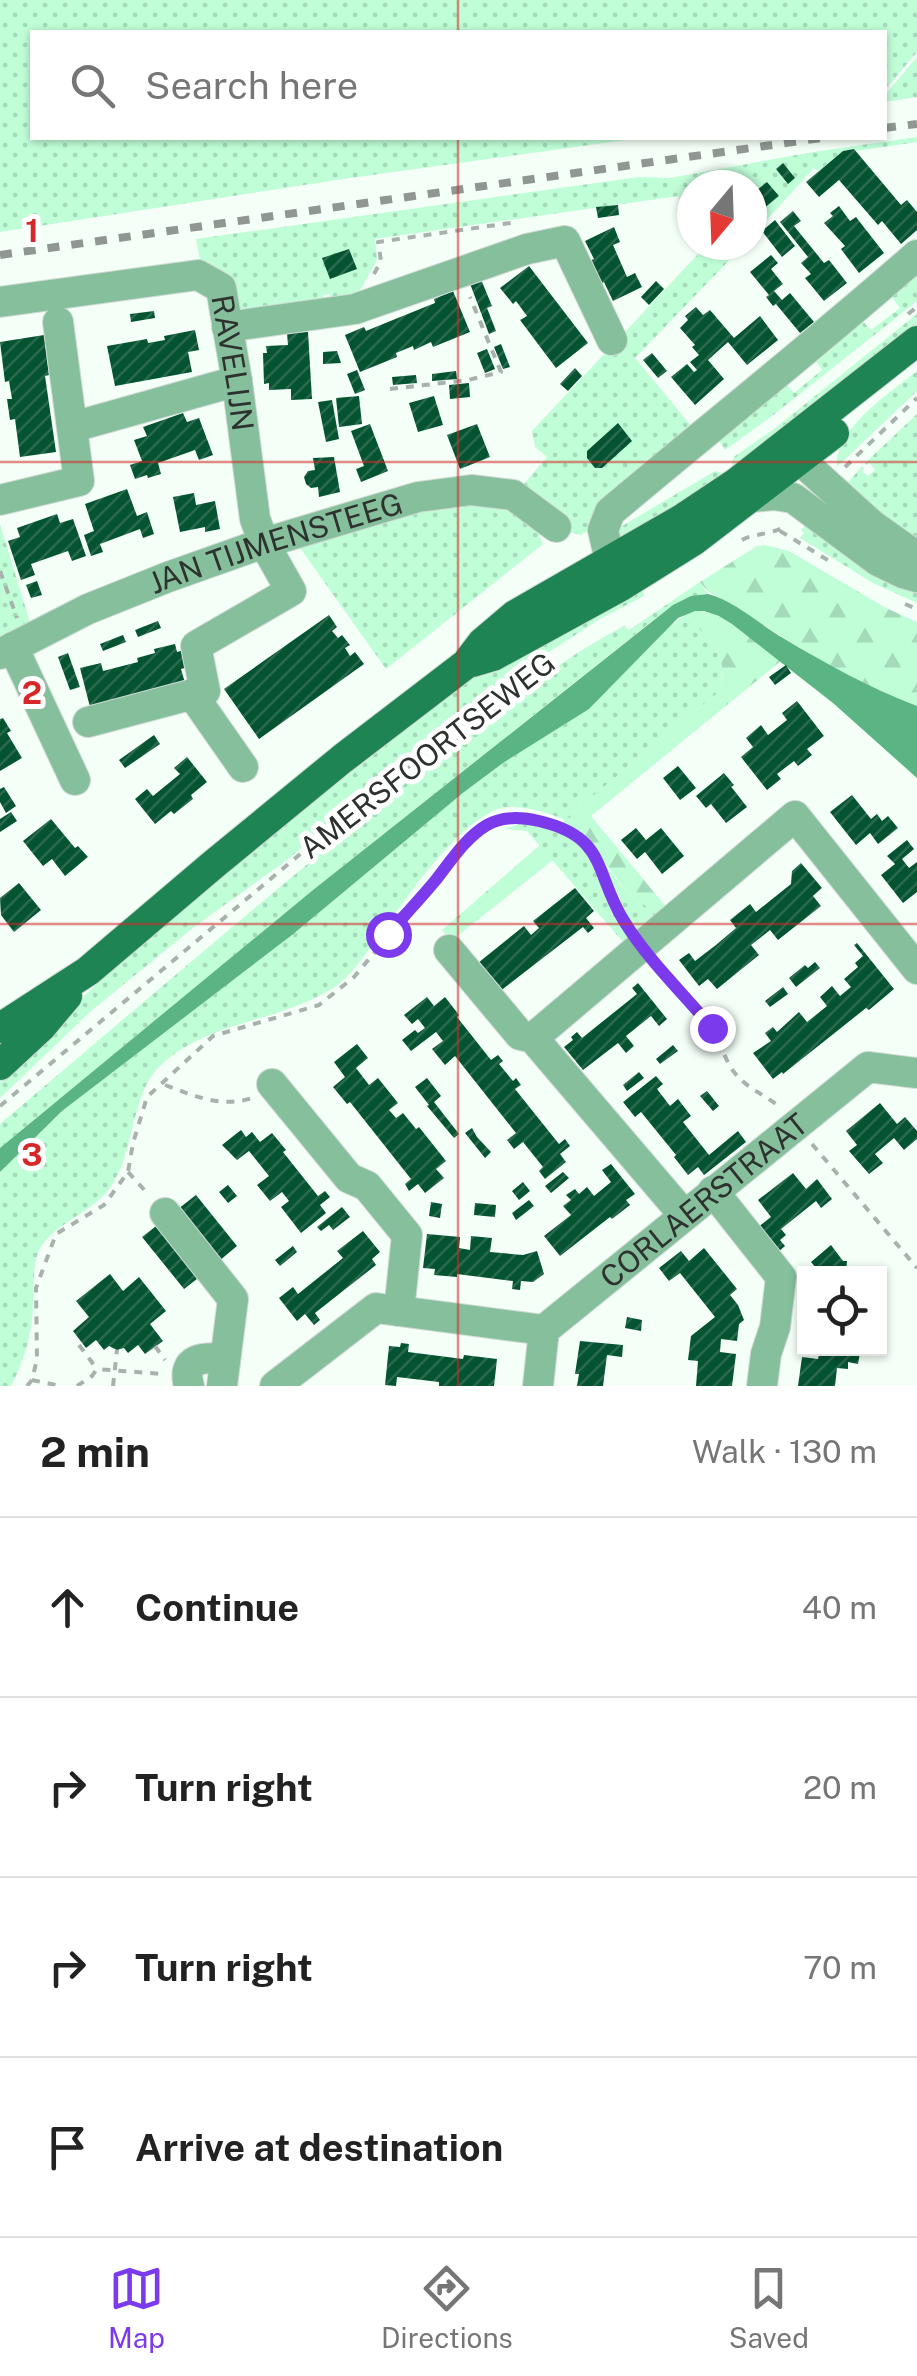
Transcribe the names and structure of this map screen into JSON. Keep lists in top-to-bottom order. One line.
{"streets":{"main road":["AMERSFOORTSEWEG"],"street":["RAVELIJN","JAN TIJMENSTEEG","CORLAERSTRAAT"]},"crossings":[["RAVELIJN","JAN TIJMENSTEEG"]],"north":"bottom","page":{"search":"Search here","heading":["2 min","Walk · 130 m"],"list":[["Continue","40 m"],["Turn right","20 m"],["Turn right","70 m"],"Arrive at destination"],"nav":["Map","Directions","Saved"]},"grid":{"rows":["1","2","3"]}}
